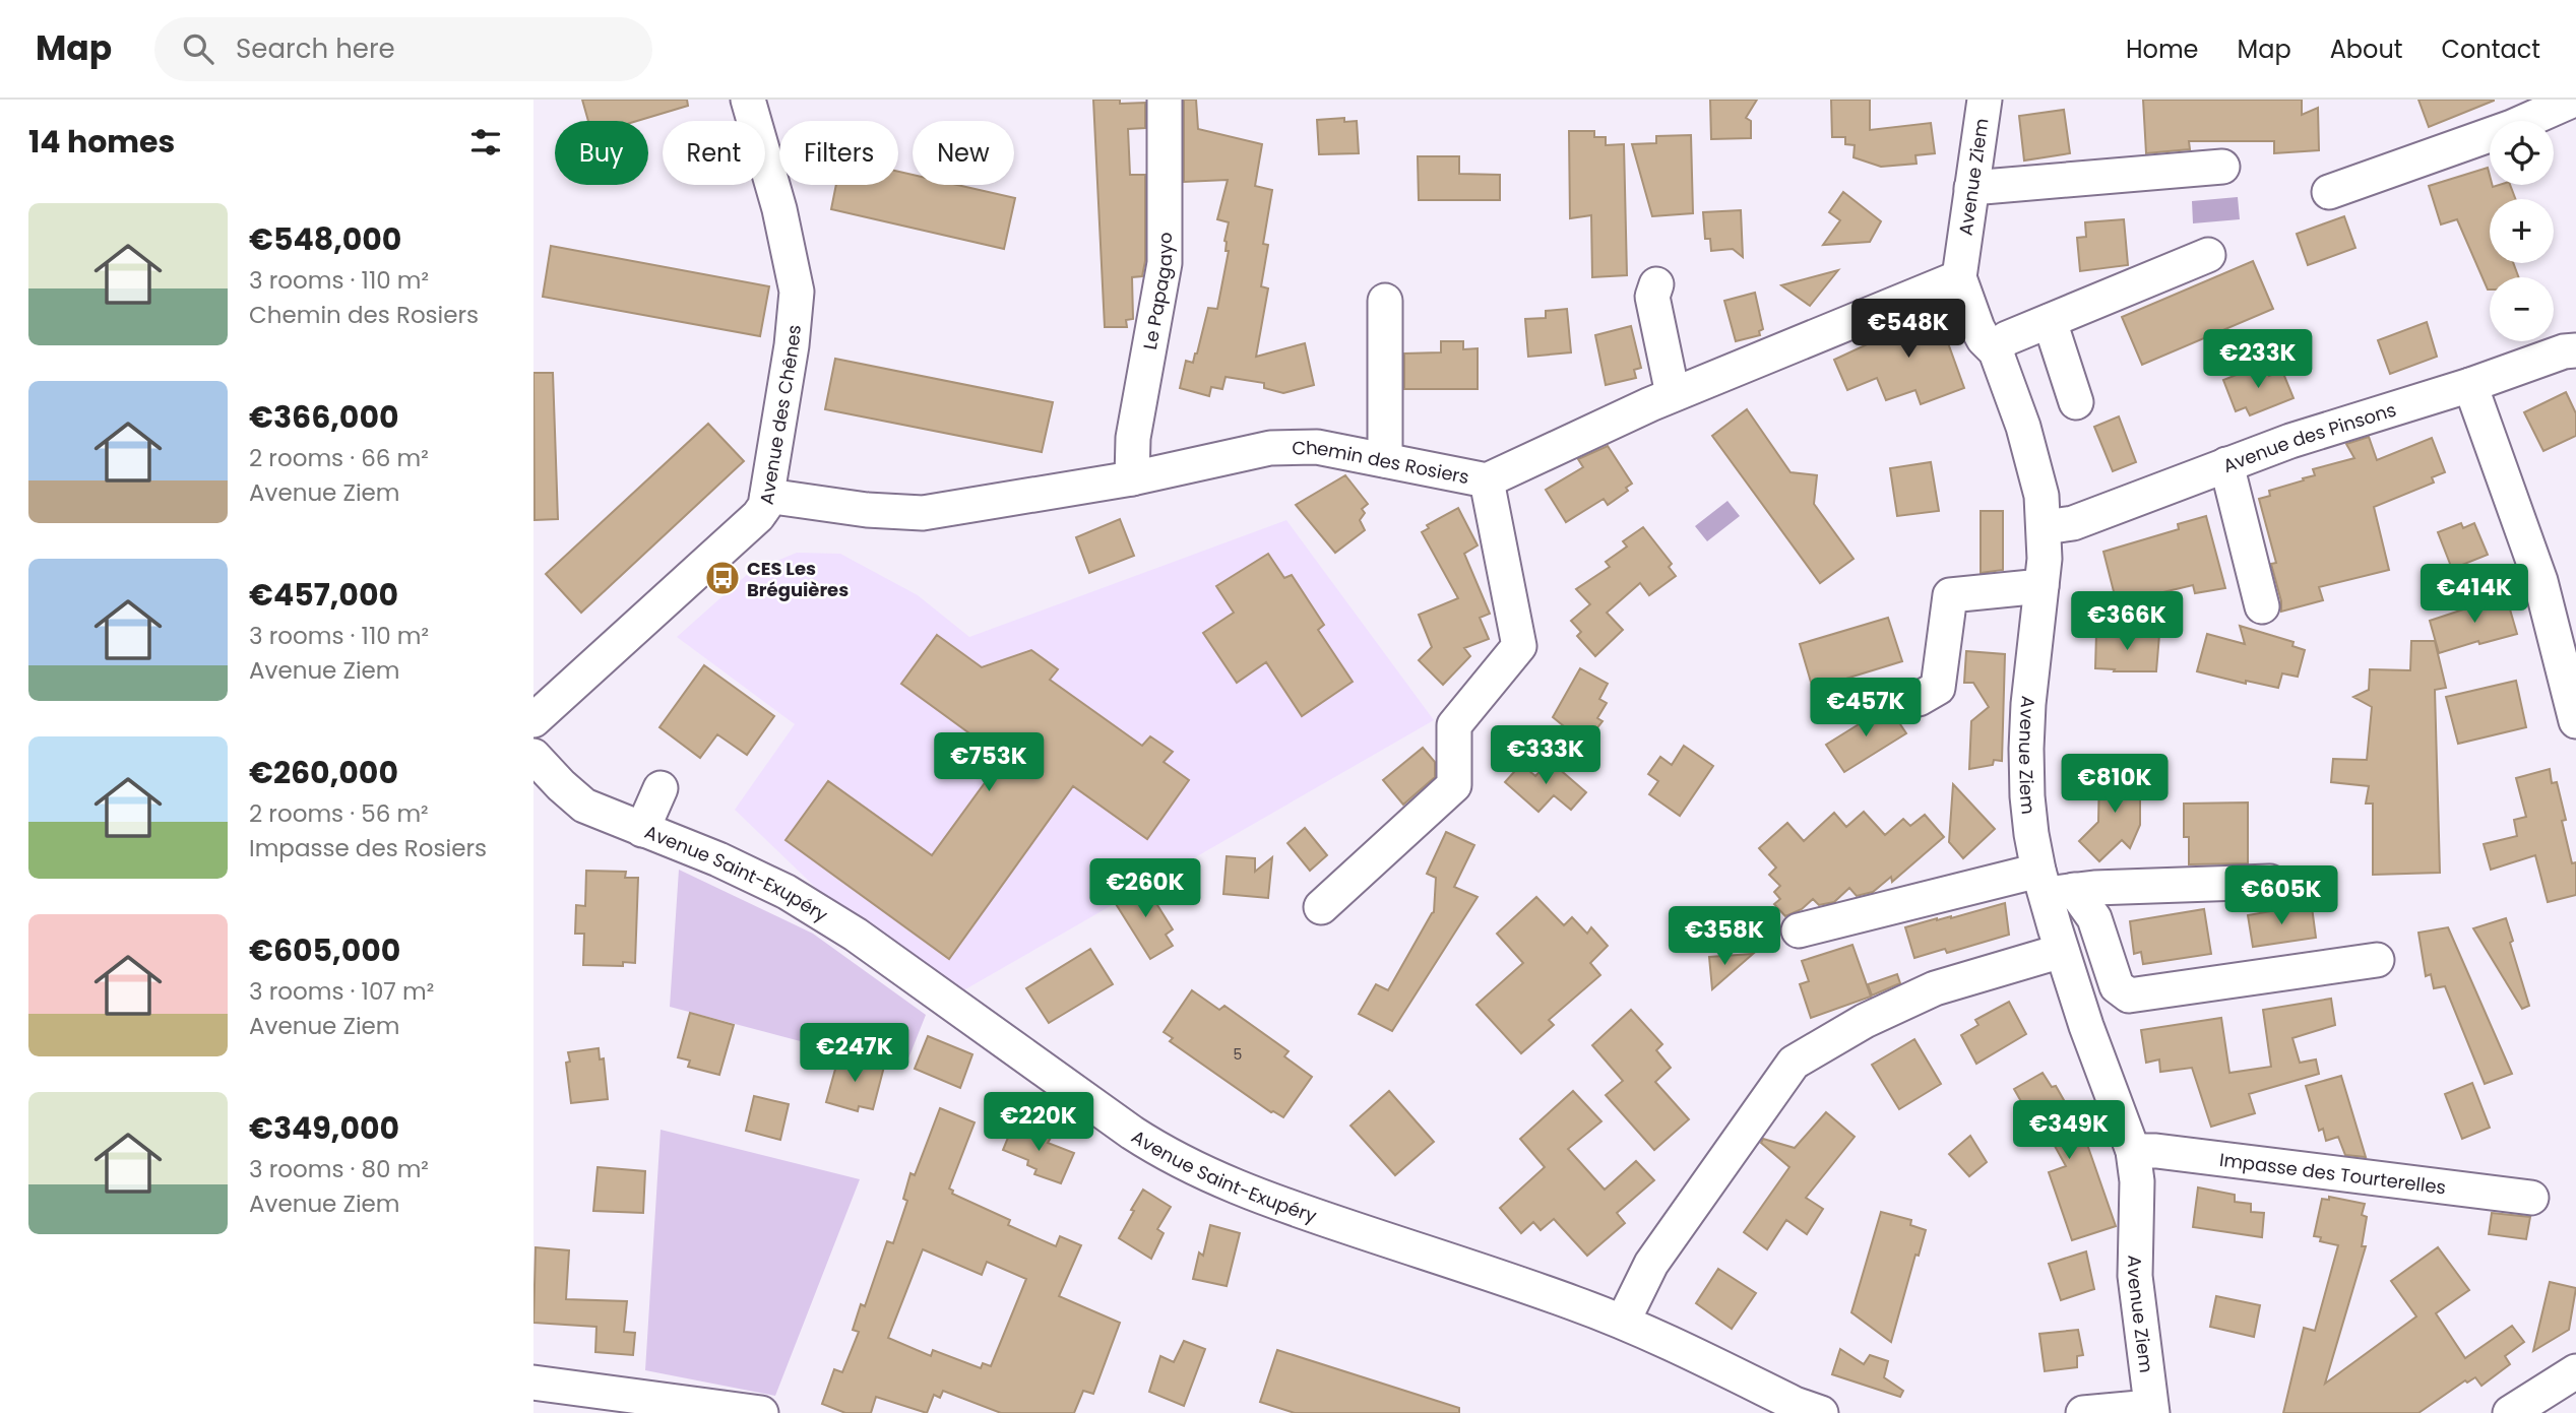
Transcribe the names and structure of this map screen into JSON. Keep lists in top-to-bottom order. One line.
{"streets":{"street":["Avenue Ziem","Le Papagayo","Avenue des Chênes","Avenue des Pinsons","Chemin des Rosiers","Avenue Saint-Exupéry","Impasse des Tourterelles"]},"crossings":[["Avenue Ziem","Avenue des Pinsons"],["Avenue Ziem","Chemin des Rosiers"],["Avenue Ziem","Impasse des Tourterelles"],["Le Papagayo","Chemin des Rosiers"],["Avenue des Chênes","Chemin des Rosiers"]],"places":{"bus stop":["CES Les Bréguières"]},"house_numbers":["5"],"page":{"header":"Map","search":"Search here","nav":["Home","Map","About","Contact"],"heading":"14 homes","map_buttons":["+","−"],"chip":["Buy","Rent","Filters","New"],"list":[{"name":"€548,000","note":"3 rooms · 110 m² · Chemin des Rosiers"},{"name":"€366,000","note":"2 rooms · 66 m² · Avenue Ziem"},{"name":"€457,000","note":"3 rooms · 110 m² · Avenue Ziem"},{"name":"€260,000","note":"2 rooms · 56 m² · Impasse des Rosiers"},{"name":"€605,000","note":"3 rooms · 107 m² · Avenue Ziem"},{"name":"€349,000","note":"3 rooms · 80 m² · Avenue Ziem"}],"price":["€548K","€233K","€414K","€366K","€457K","€333K","€753K","€810K","€260K","€605K","€358K","€247K","€220K","€349K"]}}
